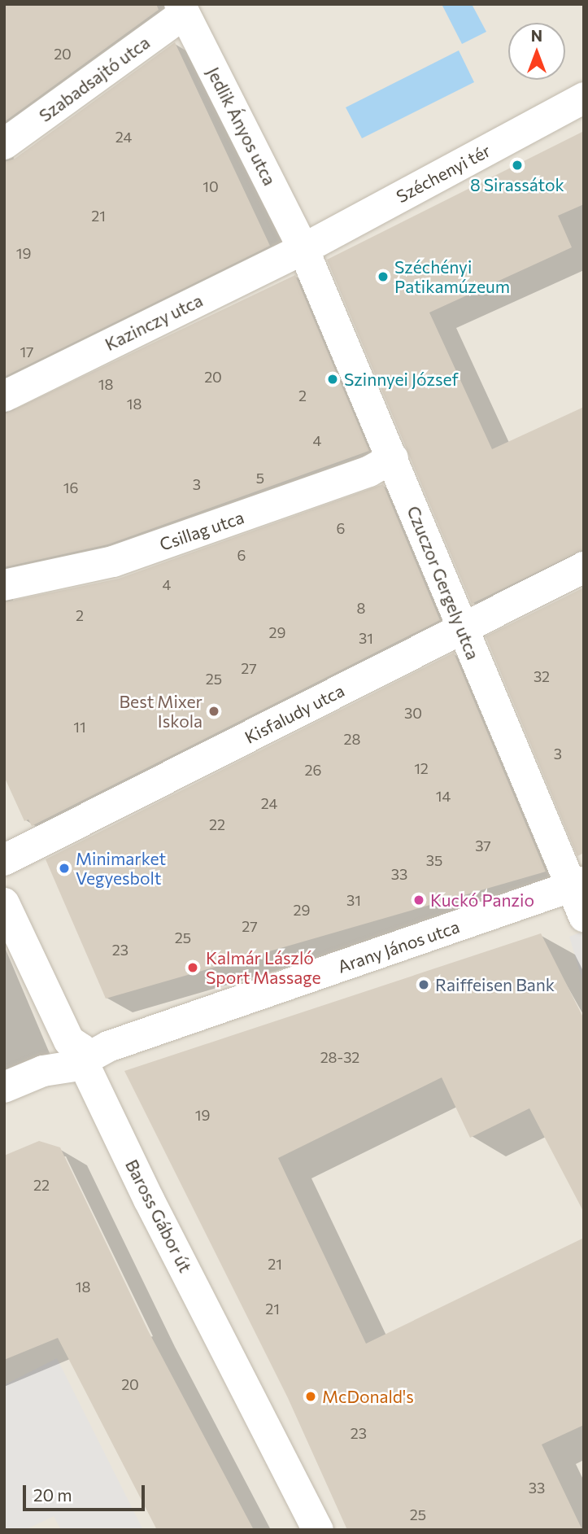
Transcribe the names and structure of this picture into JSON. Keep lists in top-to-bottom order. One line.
{"streets":{"street":["Szabadsajtó utca","Jedlik Ányos utca","Széchenyi tér","Kazinczy utca","Csillag utca","Czuczor Gergely utca","Kisfaludy utca","Arany János utca","Baross Gábor út"]},"crossings":[["Szabadsajtó utca","Jedlik Ányos utca"],["Jedlik Ányos utca","Széchenyi tér"],["Jedlik Ányos utca","Kazinczy utca"],["Jedlik Ányos utca","Czuczor Gergely utca"],["Széchenyi tér","Kazinczy utca"],["Széchenyi tér","Czuczor Gergely utca"],["Kazinczy utca","Czuczor Gergely utca"],["Csillag utca","Czuczor Gergely utca"],["Czuczor Gergely utca","Kisfaludy utca"],["Czuczor Gergely utca","Arany János utca"],["Arany János utca","Baross Gábor út"]],"places":["8 Sirassátok","Széchényi Patikamúzeum","Szinnyei József","Best Mixer Iskola","Minimarket Vegyesbolt","Kuckó Panzio","Kalmár László Sport Massage","Raiffeisen Bank","McDonald's"],"house_numbers":["20","24","10","21","19","17","20","18","2","18","4","5","3","16","6","6","4","8","2","29","31","27","32","25","30","11","28","3","12","26","14","24","22","37","35","33","31","29","27","25","23","28-32","19","22","21","18","21","20","23","33","25"],"scale_bar":"20 m","north":"top"}
